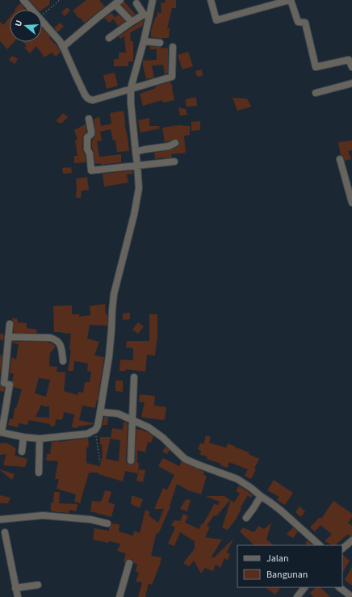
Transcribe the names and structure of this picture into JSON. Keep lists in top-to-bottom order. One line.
{"legend":["Jalan","Bangunan"],"north":"left"}
